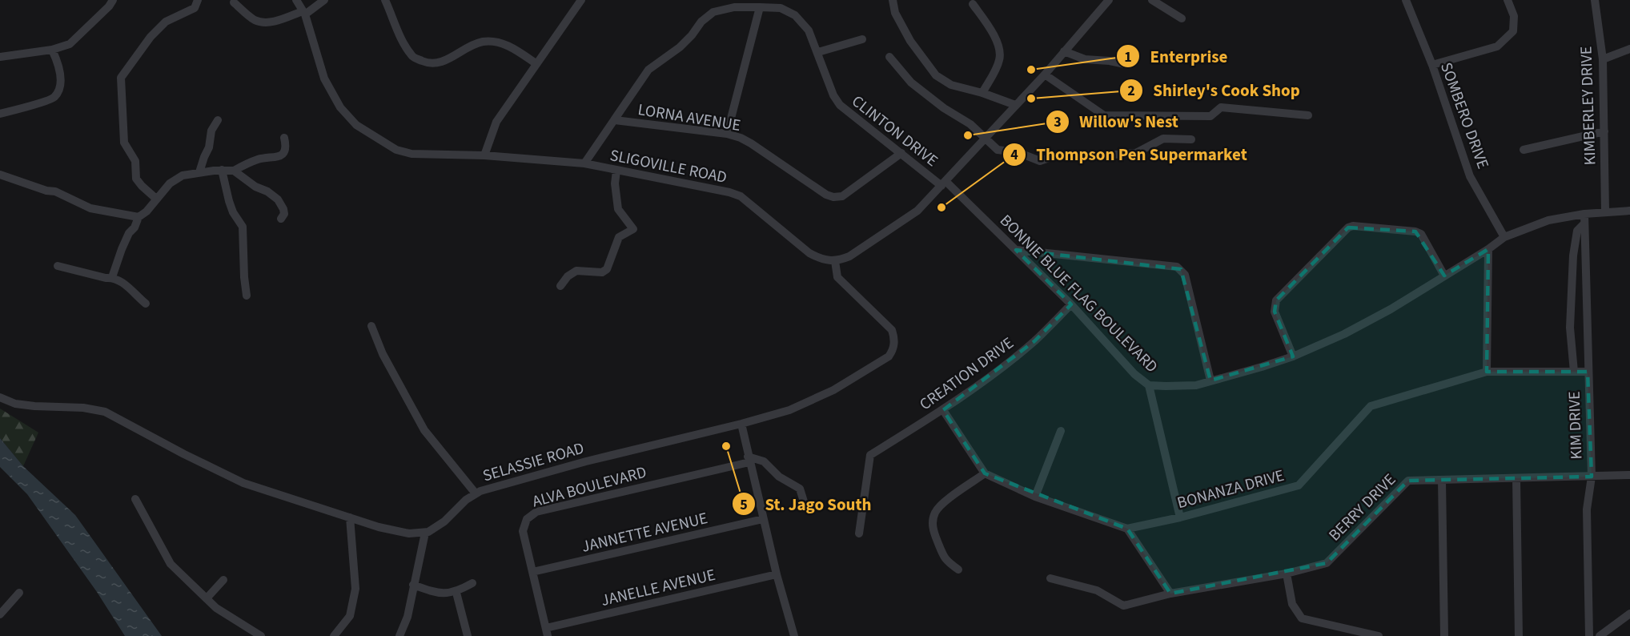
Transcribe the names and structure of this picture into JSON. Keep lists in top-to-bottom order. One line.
{"streets":{"street":["KIMBERLEY DRIVE","SOMBERO DRIVE","LORNA AVENUE","CLINTON DRIVE","SLIGOVILLE ROAD","BONNIE BLUE FLAG BOULEVARD","CREATION DRIVE","KIM DRIVE","SELASSIE ROAD","ALVA BOULEVARD","BONANZA DRIVE","BERRY DRIVE","JANNETTE AVENUE","JANELLE AVENUE"]},"crossings":[["KIMBERLEY DRIVE","BONNIE BLUE FLAG BOULEVARD"],["SOMBERO DRIVE","BONNIE BLUE FLAG BOULEVARD"],["LORNA AVENUE","CLINTON DRIVE"],["CLINTON DRIVE","SLIGOVILLE ROAD"],["CLINTON DRIVE","BONNIE BLUE FLAG BOULEVARD"],["SLIGOVILLE ROAD","SELASSIE ROAD"],["BONNIE BLUE FLAG BOULEVARD","CREATION DRIVE"],["BONNIE BLUE FLAG BOULEVARD","KIM DRIVE"],["KIM DRIVE","BONANZA DRIVE"],["KIM DRIVE","BERRY DRIVE"],["ALVA BOULEVARD","JANNETTE AVENUE"],["ALVA BOULEVARD","JANELLE AVENUE"]],"places":["Enterprise","Shirley's Cook Shop","Willow's Nest","Thompson Pen Supermarket","St. Jago South"]}
